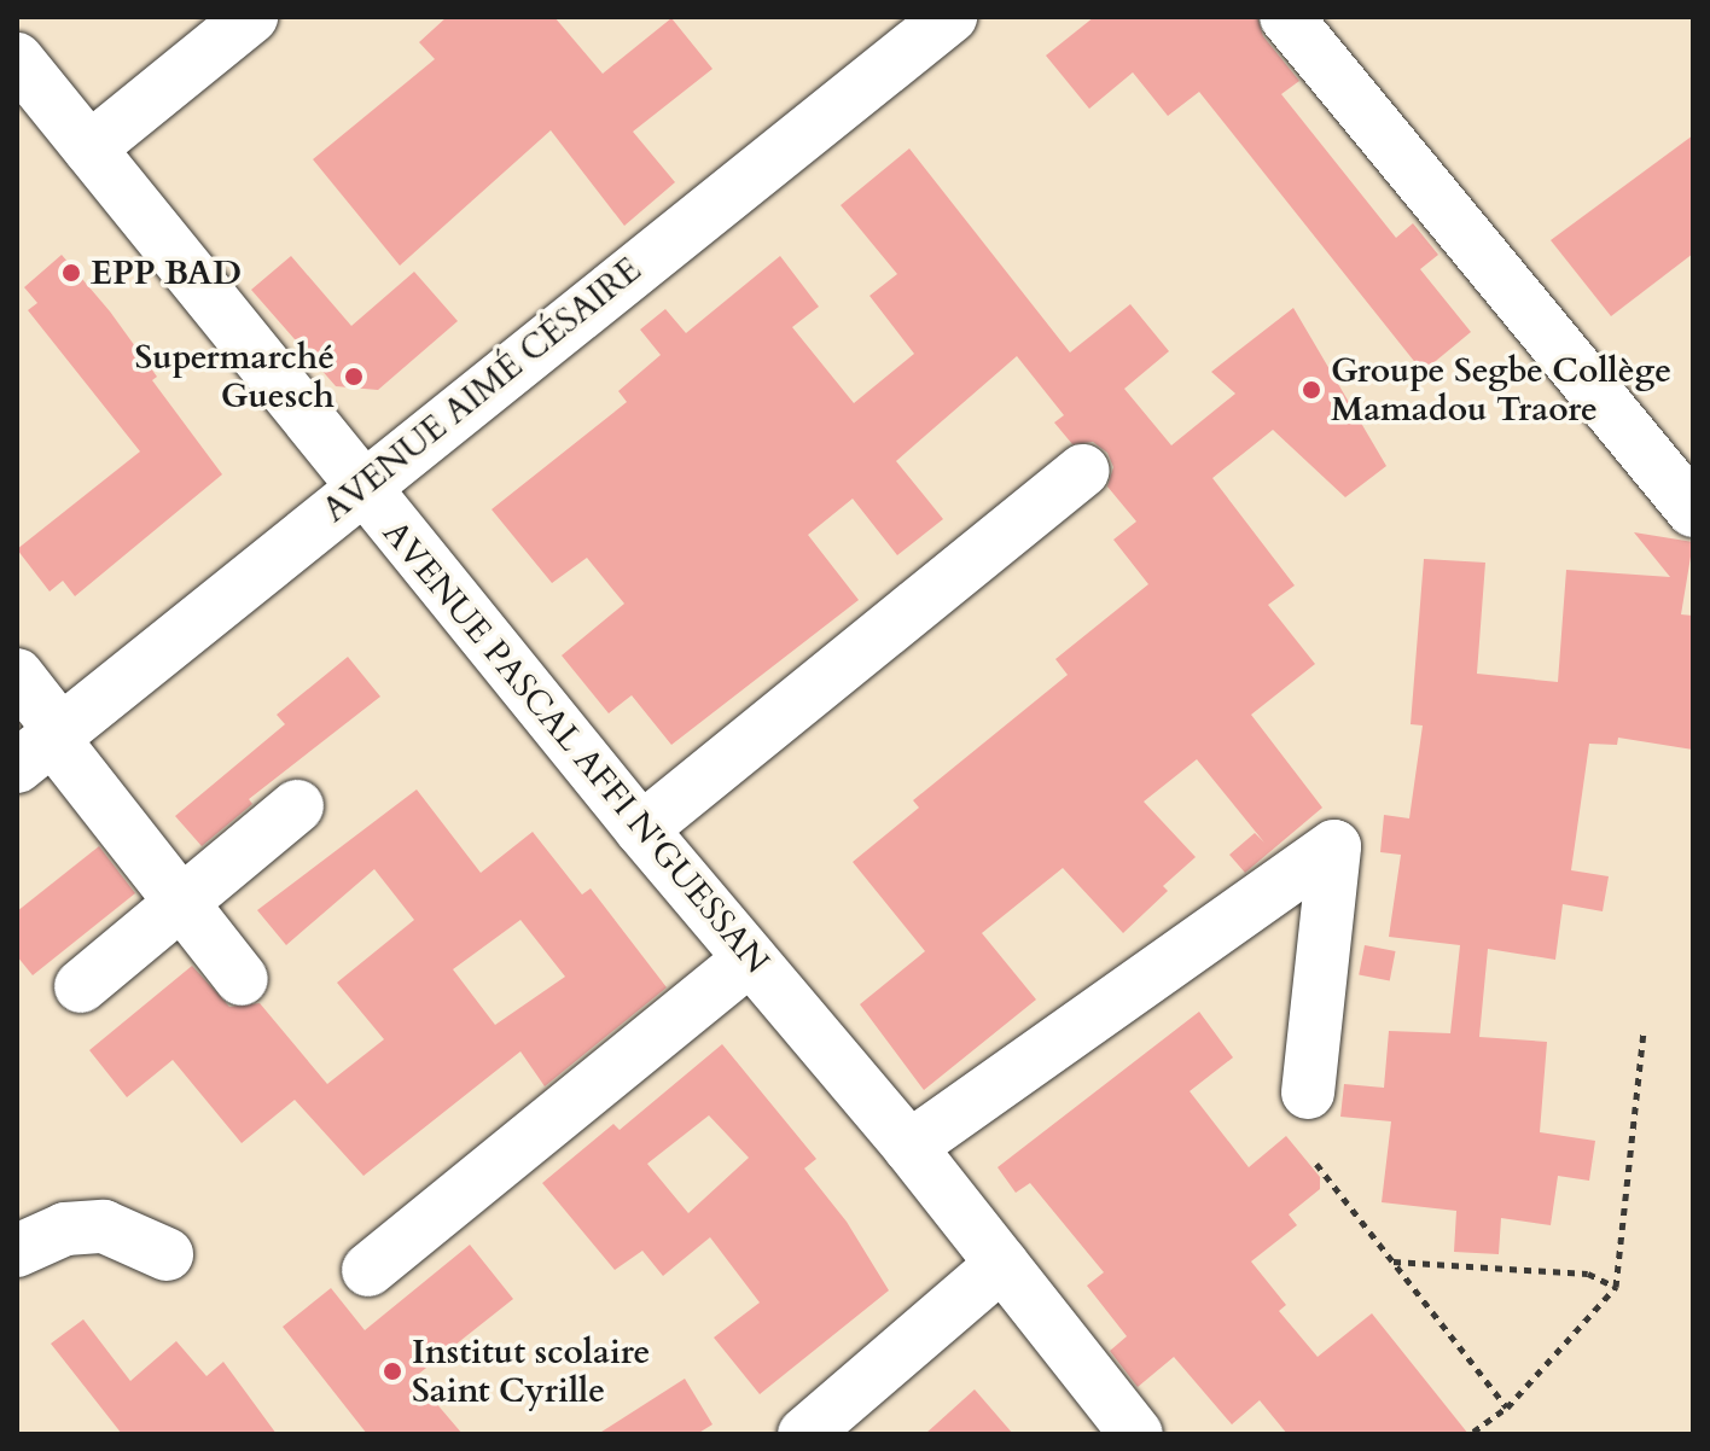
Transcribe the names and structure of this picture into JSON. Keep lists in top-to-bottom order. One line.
{"streets":{"street":["AVENUE AIMÉ CÉSAIRE","AVENUE PASCAL AFFI N'GUESSAN"]},"crossings":[["AVENUE AIMÉ CÉSAIRE","AVENUE PASCAL AFFI N'GUESSAN"]],"places":["EPP BAD","Supermarché Guesch","Groupe Segbe Collège Mamadou Traore","Institut scolaire Saint Cyrille"]}
